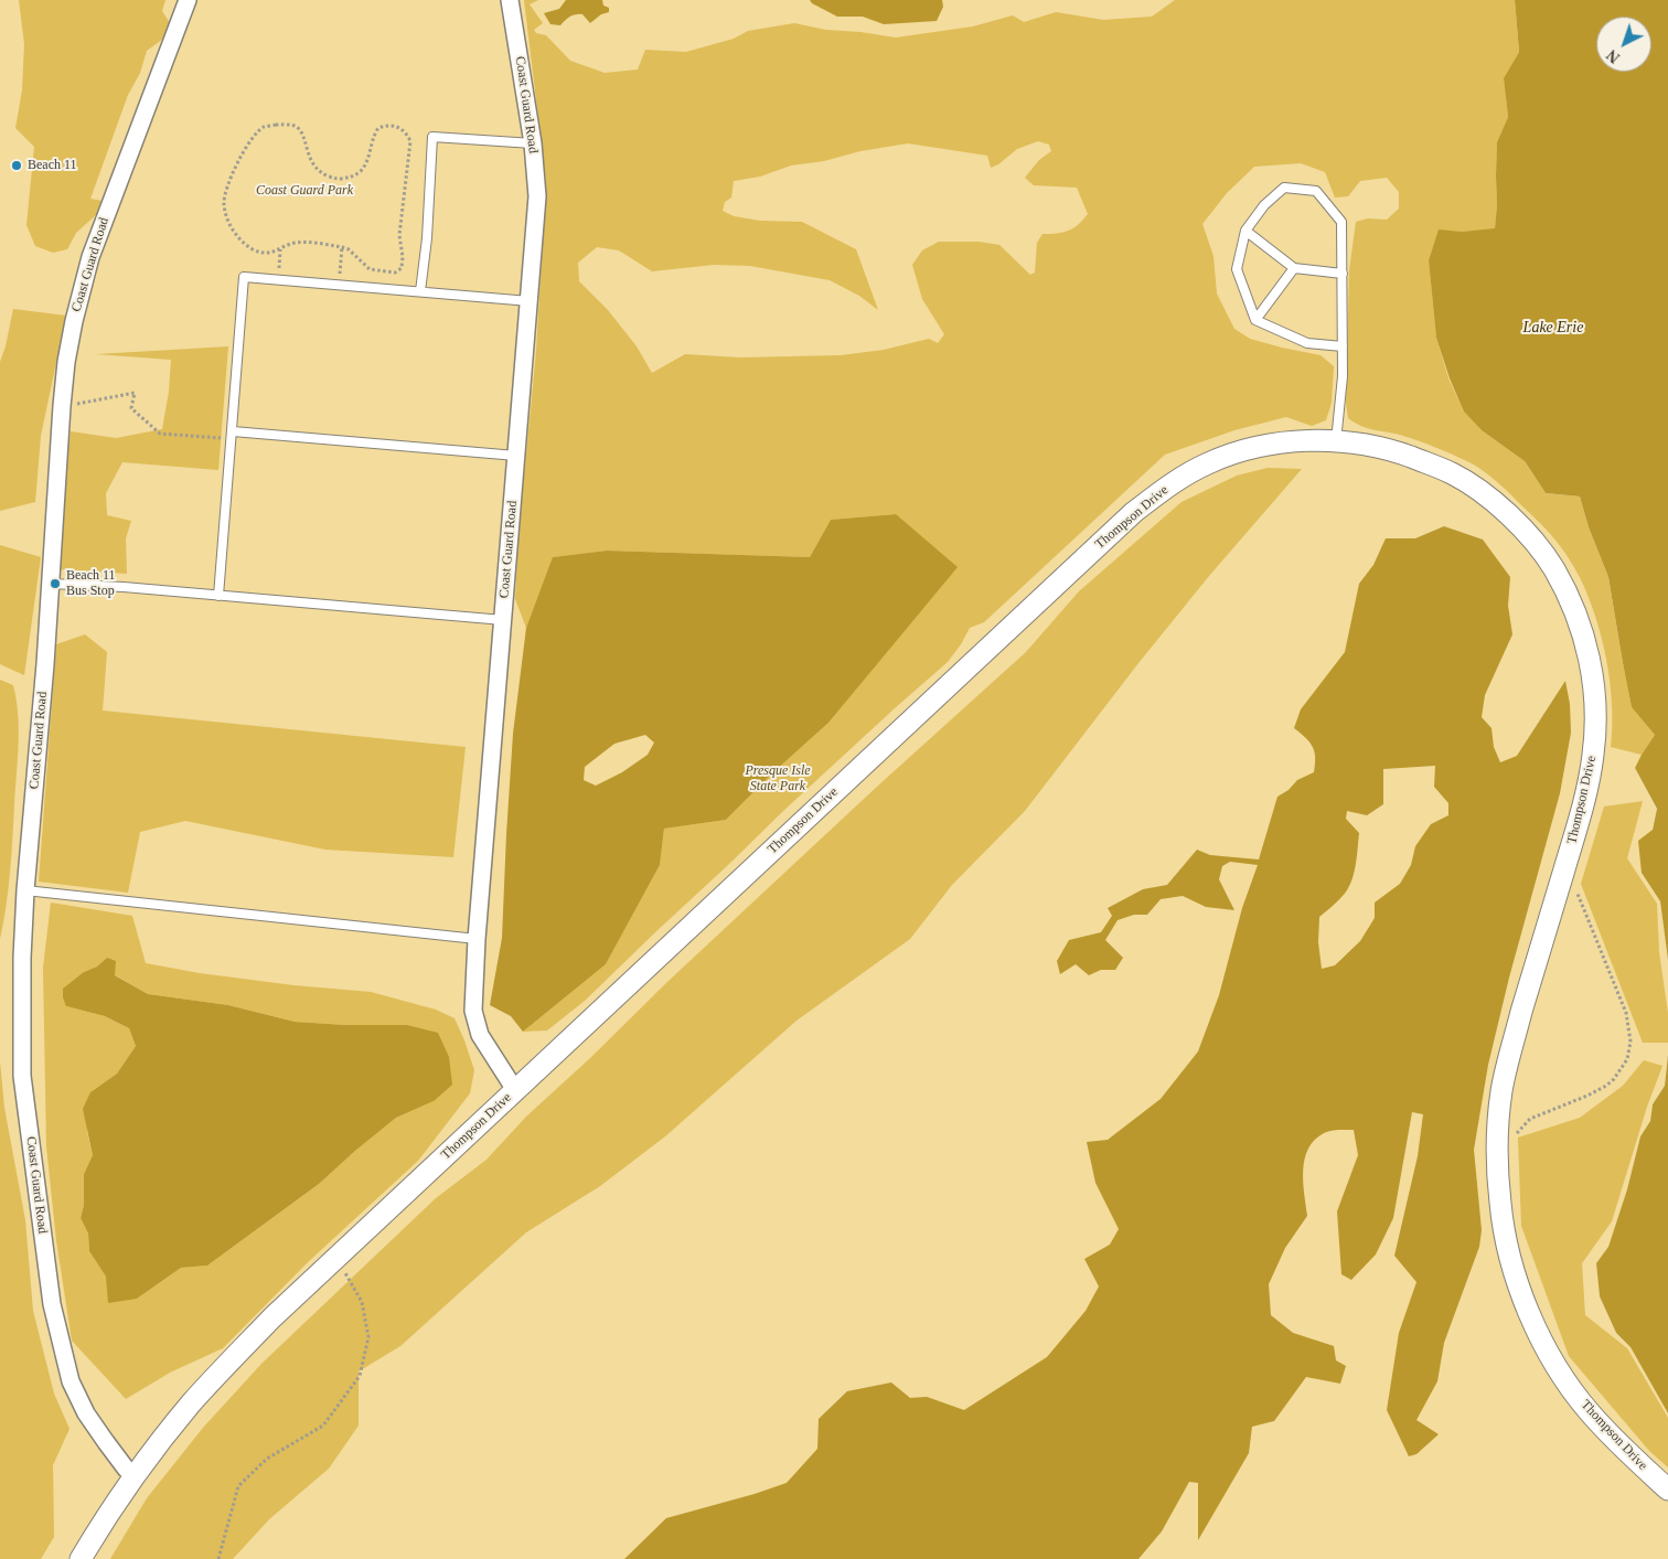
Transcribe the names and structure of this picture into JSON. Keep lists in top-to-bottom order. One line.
{"streets":{"street":["Coast Guard Road","Thompson Drive"]},"crossings":[["Coast Guard Road","Thompson Drive"]],"water":["Lake Erie"],"parks":["Coast Guard Park","Presque Isle State Park"],"places":["Beach 11","Beach 11 Bus Stop"],"north":"bottom left"}
